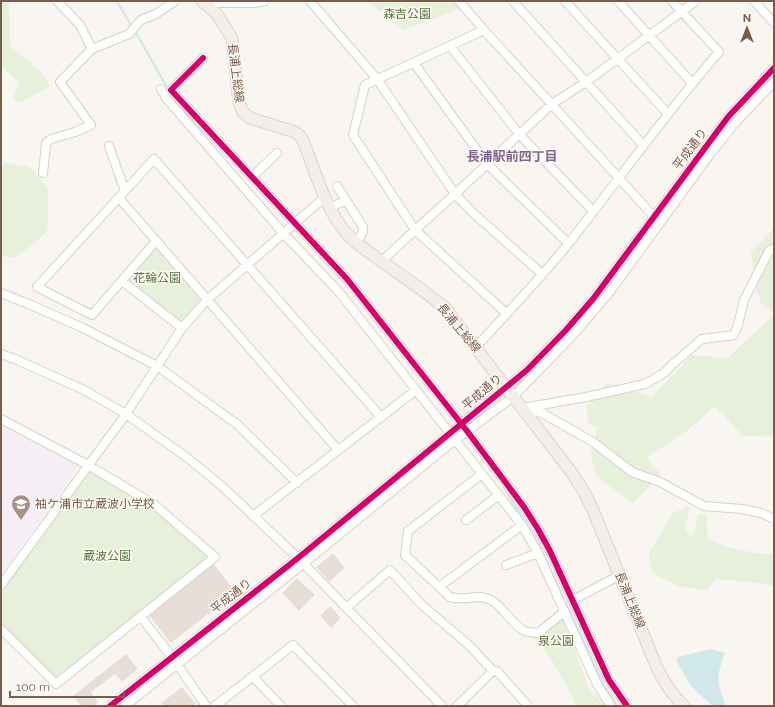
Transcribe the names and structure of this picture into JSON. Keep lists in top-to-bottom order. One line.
{"streets":{"main road":["長浦上総線"],"street":["平成通り"]},"crossings":[["長浦上総線","平成通り"]],"districts":["長浦駅前四丁目"],"parks":["森吉公園","花輪公園","蔵波公園","泉公園"],"places":{"school or university":["袖ケ浦市立蔵波小学校"]},"scale_bar":"100 m","north":"top"}
